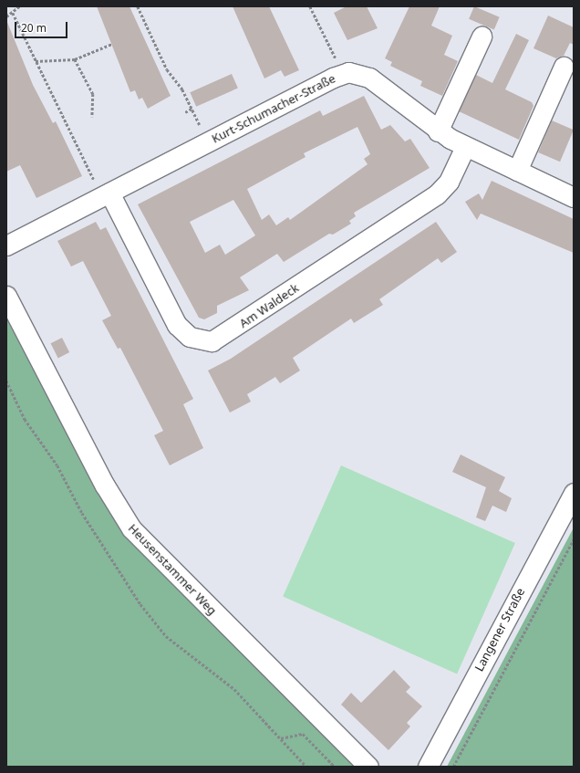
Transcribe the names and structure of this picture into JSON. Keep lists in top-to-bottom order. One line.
{"streets":{"street":["Kurt-Schumacher-Straße","Am Waldeck","Heusenstammer Weg","Langener Straße"]},"crossings":[["Kurt-Schumacher-Straße","Am Waldeck"]],"scale_bar":"20 m"}
